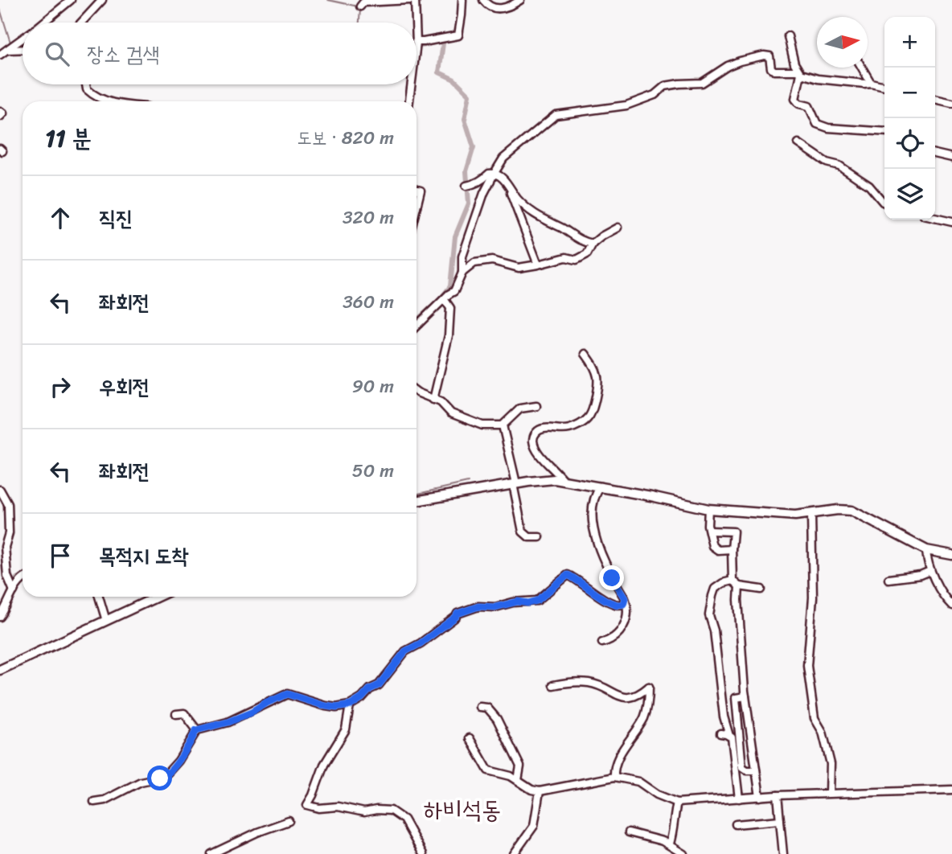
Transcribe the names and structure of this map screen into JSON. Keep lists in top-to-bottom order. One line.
{"districts":["하비석동"],"north":"right","page":{"map_buttons":["+","−"],"search":"장소 검색","heading":["11 분","도보 · 820 m"],"list":[["직진","320 m"],["좌회전","360 m"],["우회전","90 m"],["좌회전","50 m"],"목적지 도착"]}}
